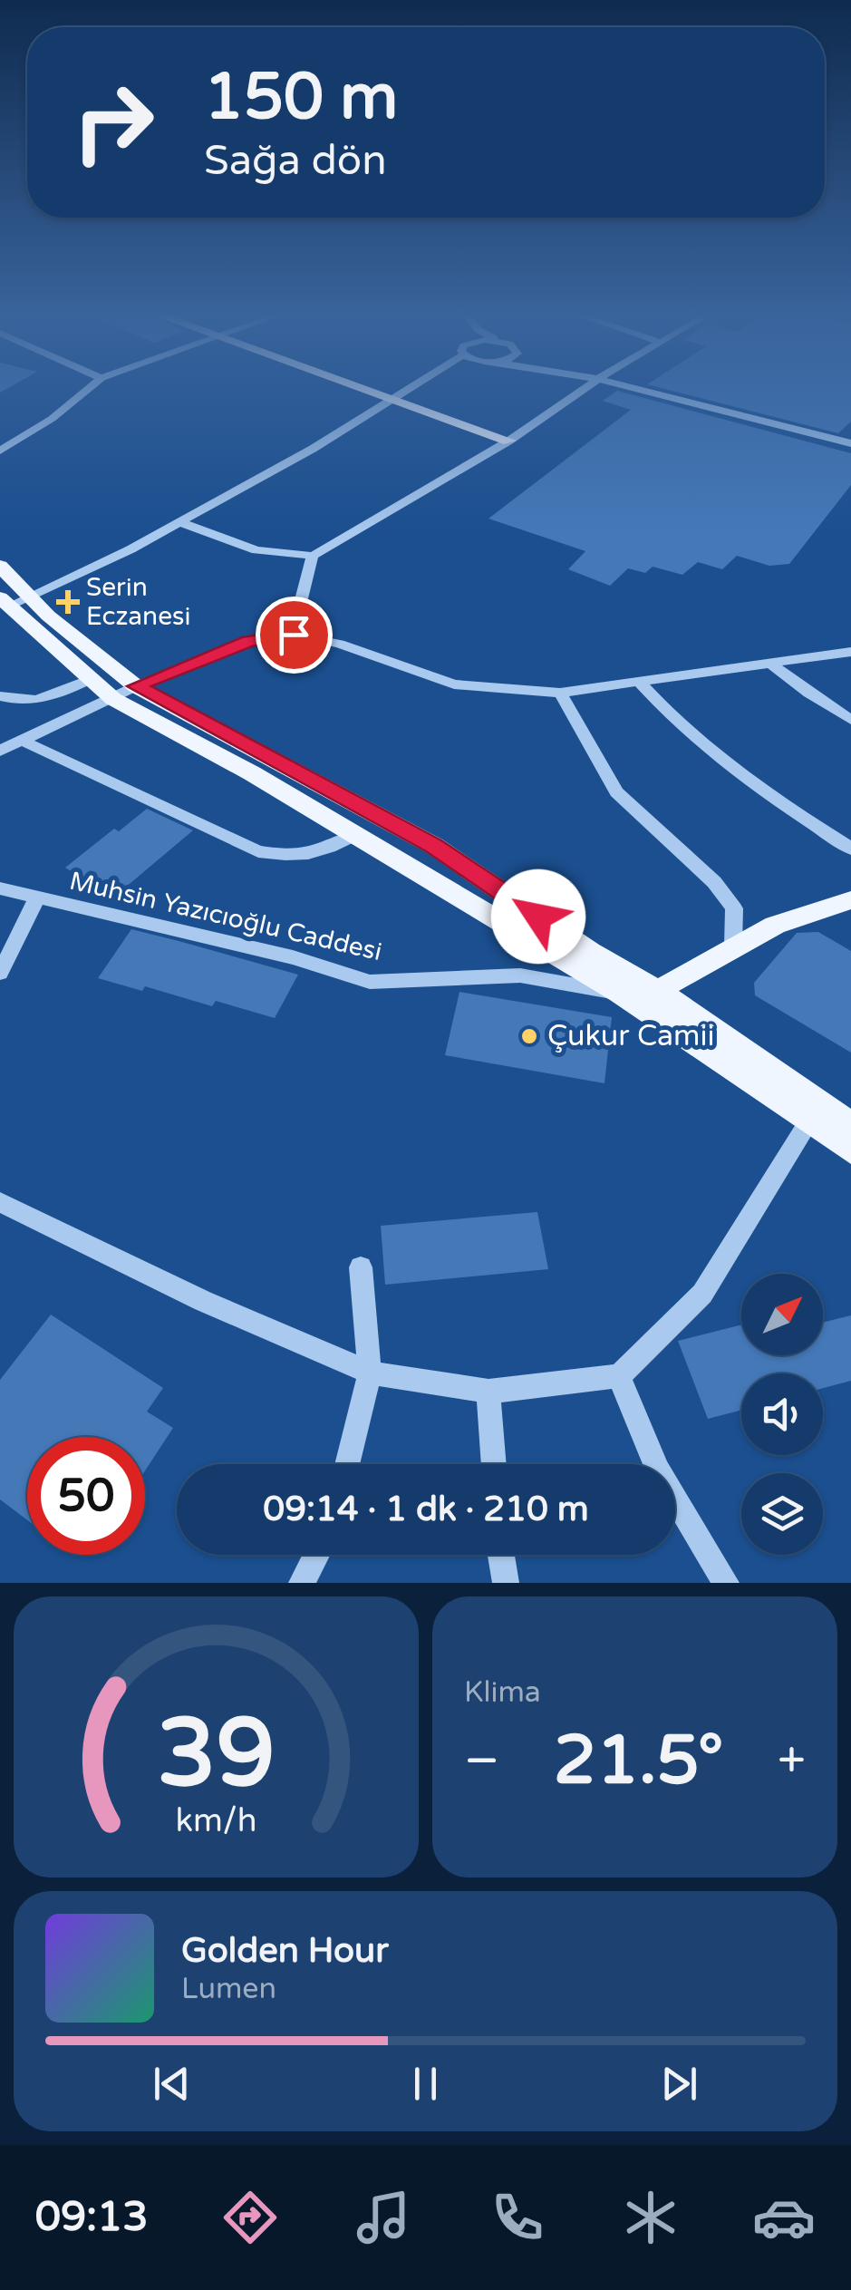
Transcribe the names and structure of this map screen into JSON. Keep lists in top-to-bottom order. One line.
{"streets":{"street":["Muhsin Yazıcıoğlu Caddesi"]},"places":{"health":["Serin Eczanesi"],"other":["Çukur Camii"]},"north":"top right","page":{"turn":["150 m","Sağa dön"],"limit":"50","trip":"09:14 · 1 dk · 210 m","tile":"Klima","heat":["−","21.5°","+"],"song":["Golden Hour","Lumen"],"tabs":"09:13","gauge":["39","km/h"]}}
